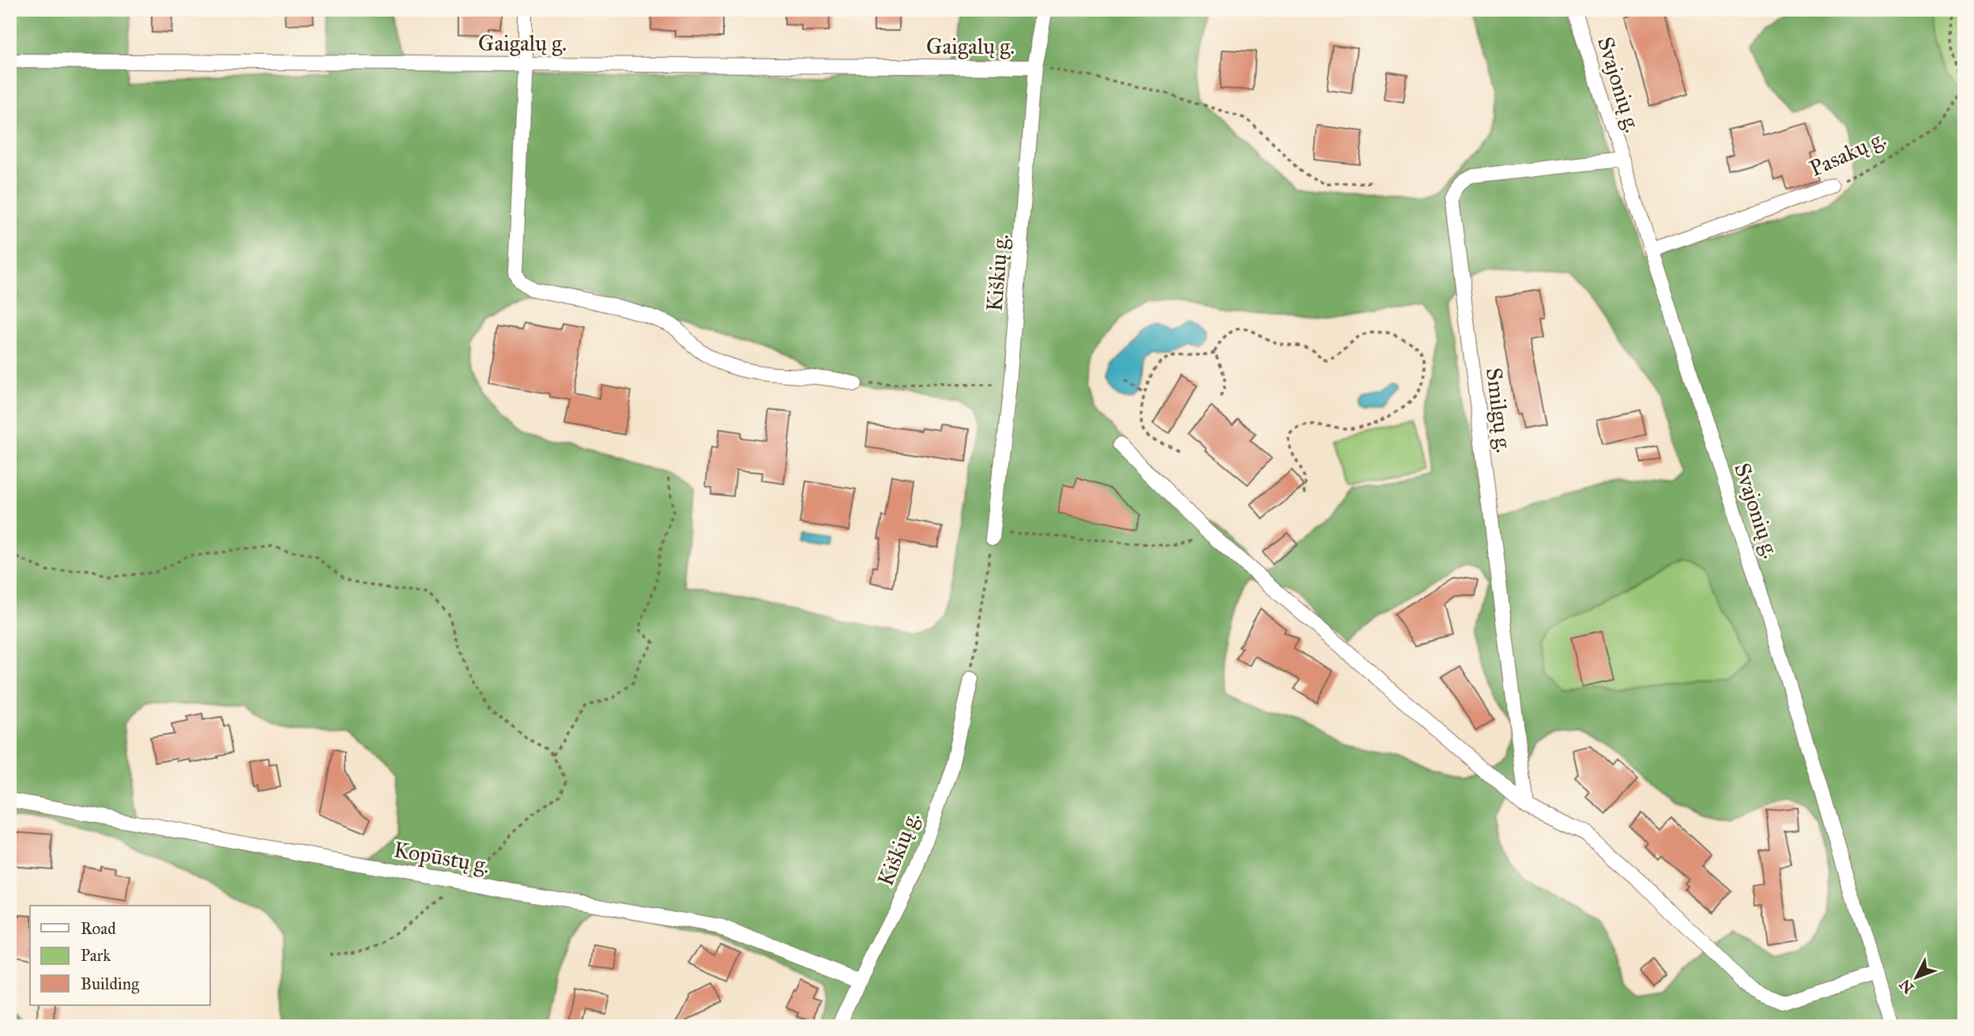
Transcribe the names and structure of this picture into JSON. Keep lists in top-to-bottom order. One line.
{"streets":{"street":["Gaigalų g.","Svajonių g.","Pasakų g.","Kiškių g.","Smilgų g.","Kopūstų g."]},"crossings":[["Gaigalų g.","Kiškių g."],["Svajonių g.","Pasakų g."],["Svajonių g.","Smilgų g."],["Kiškių g.","Kopūstų g."]],"legend":["Road","Park","Building"],"north":"bottom left"}
